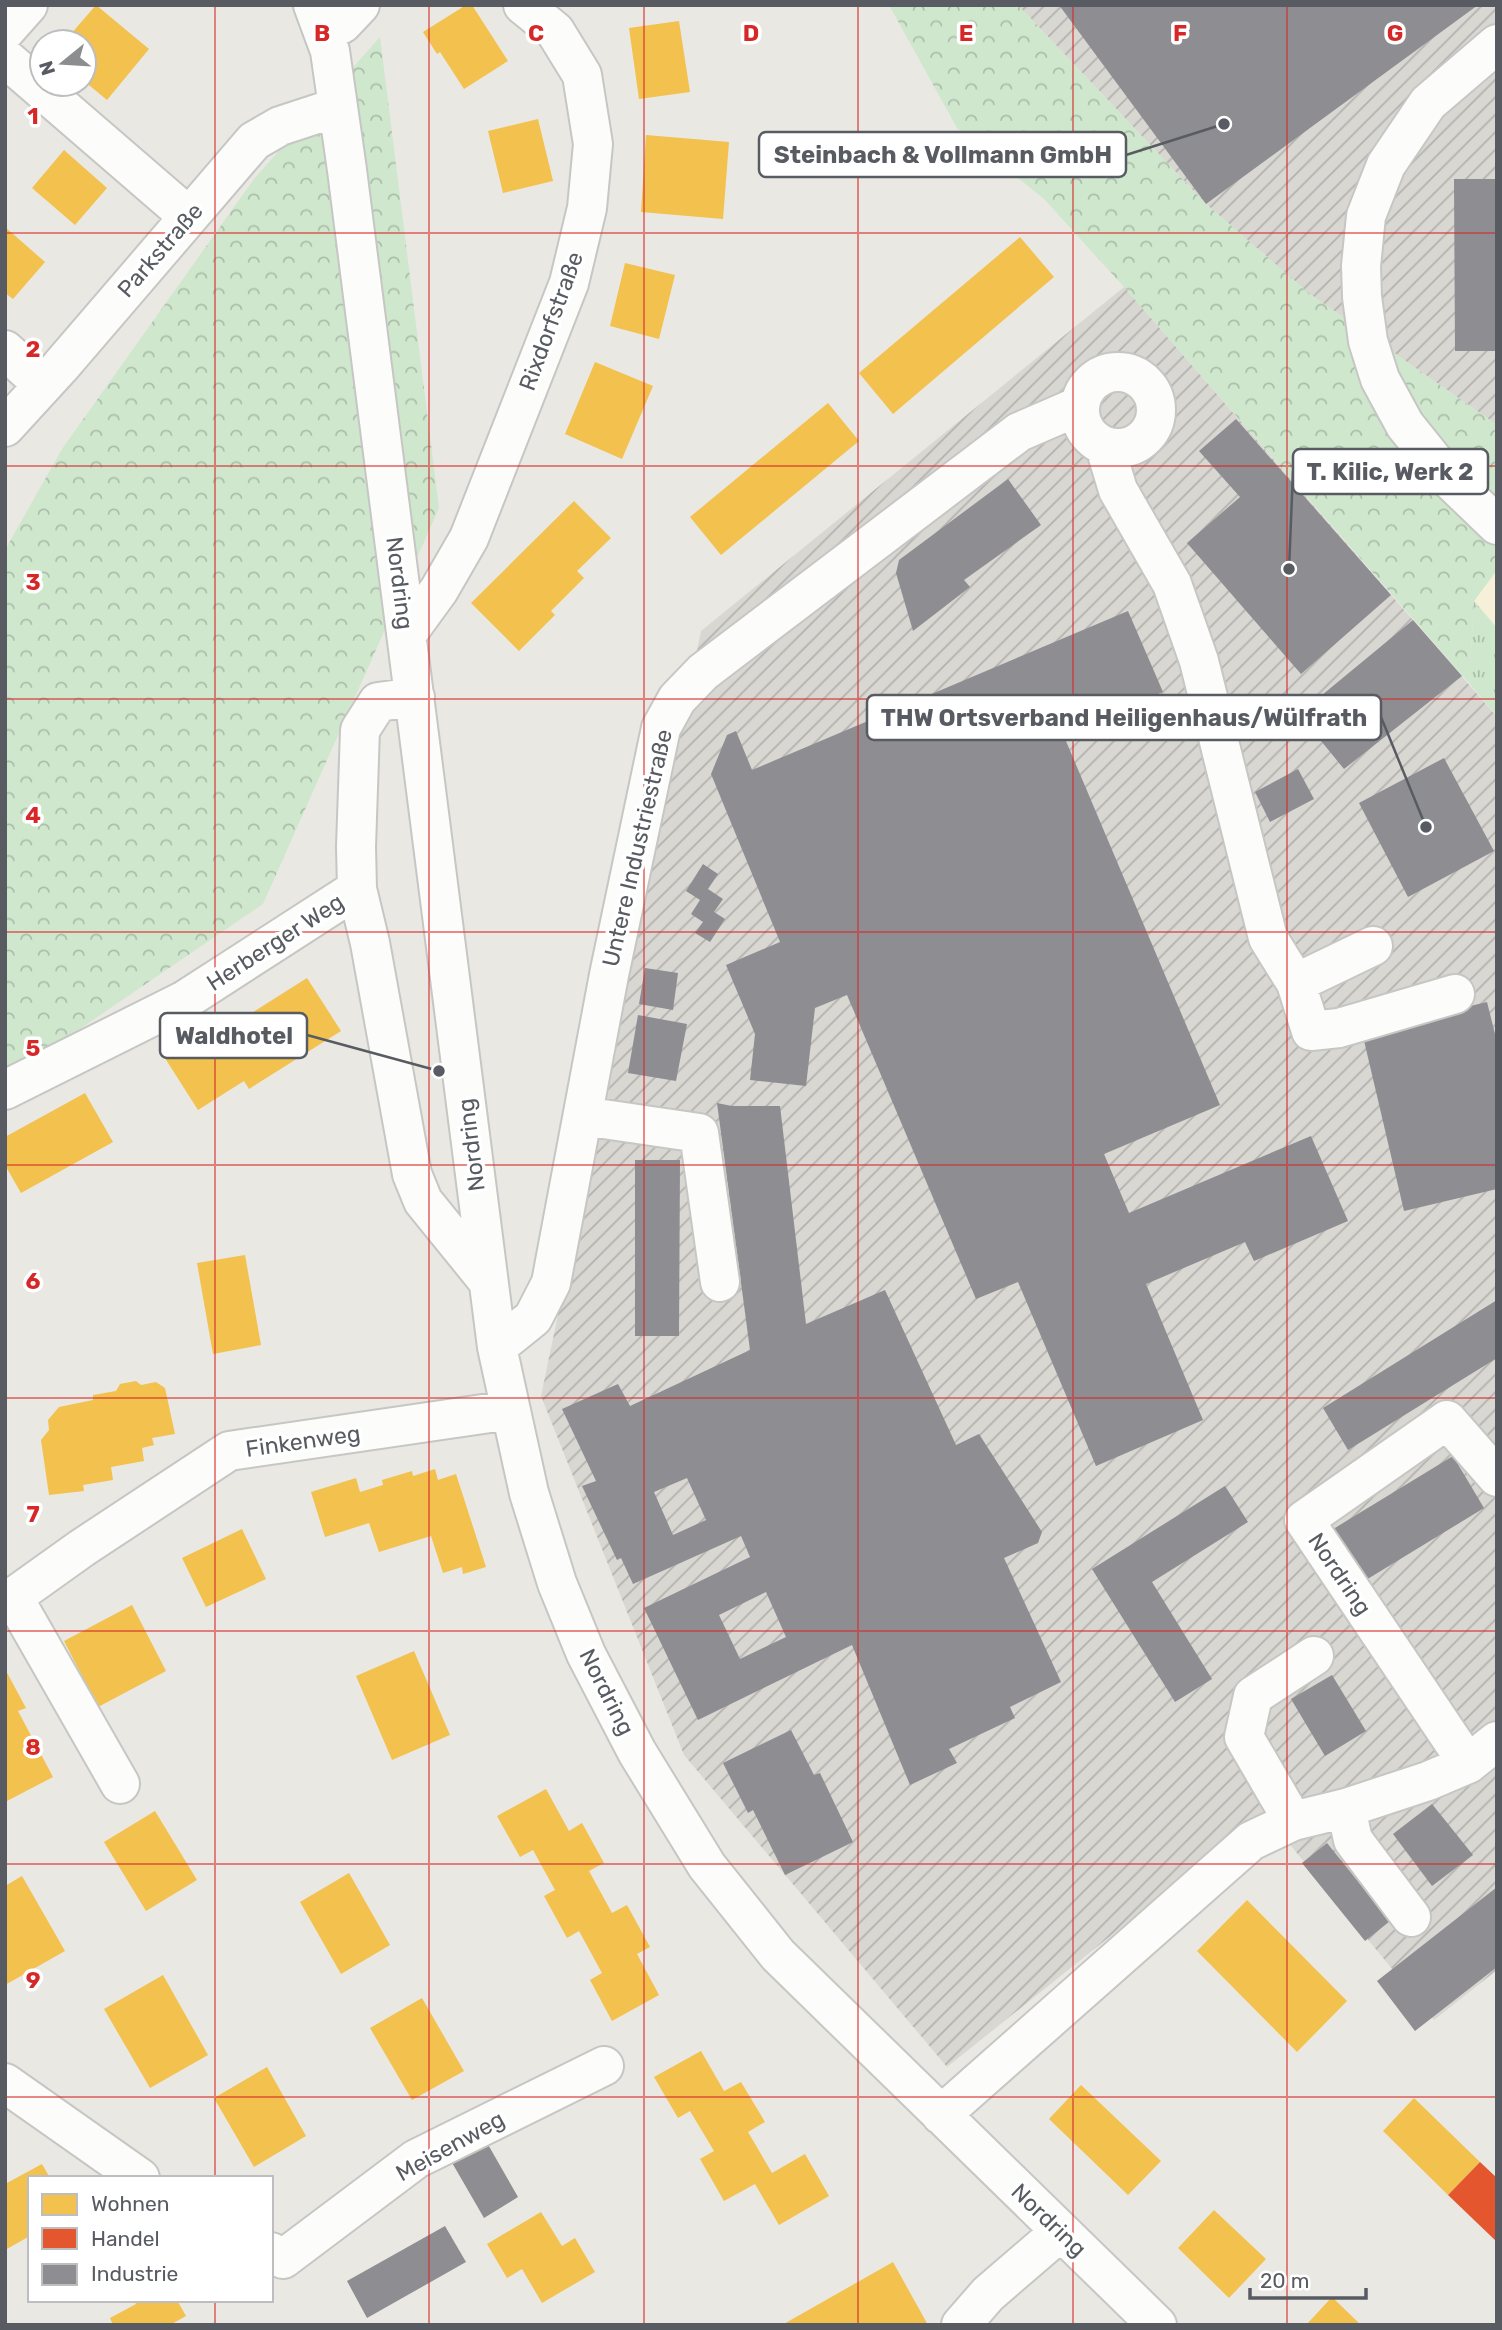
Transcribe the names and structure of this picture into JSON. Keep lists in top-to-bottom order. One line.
{"streets":{"street":["Parkstraße","Rixdorfstraße","Nordring","Untere Industriestraße","Herberger Weg","Finkenweg","Meisenweg"]},"crossings":[["Parkstraße","Nordring"],["Rixdorfstraße","Nordring"],["Nordring","Untere Industriestraße"],["Nordring","Herberger Weg"],["Nordring","Finkenweg"]],"places":["Steinbach & Vollmann GmbH","T. Kilic, Werk 2","THW Ortsverband Heiligenhaus/Wülfrath","Waldhotel"],"legend":["Wohnen","Handel","Industrie"],"scale_bar":"20 m","north":"left","grid":{"columns":["B","C","D","E","F","G"],"rows":["1","2","3","4","5","6","7","8","9"]}}
